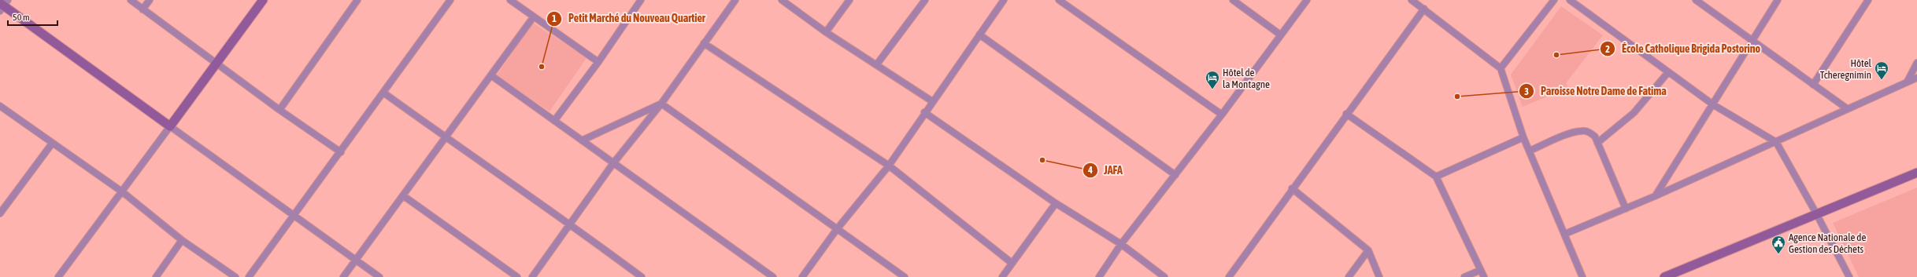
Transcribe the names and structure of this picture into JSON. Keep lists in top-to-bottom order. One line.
{"places":{"other":["École Catholique Brigida Postorino","Petit Marché du Nouveau Quartier","Paroisse Notre Dame de Fatima","JAFA"],"hotel":["Hôtel Tcheregnimin","Hôtel de la Montagne"],"public building":["Agence Nationale de Gestion des Déchets"]},"scale_bar":"50 m"}
